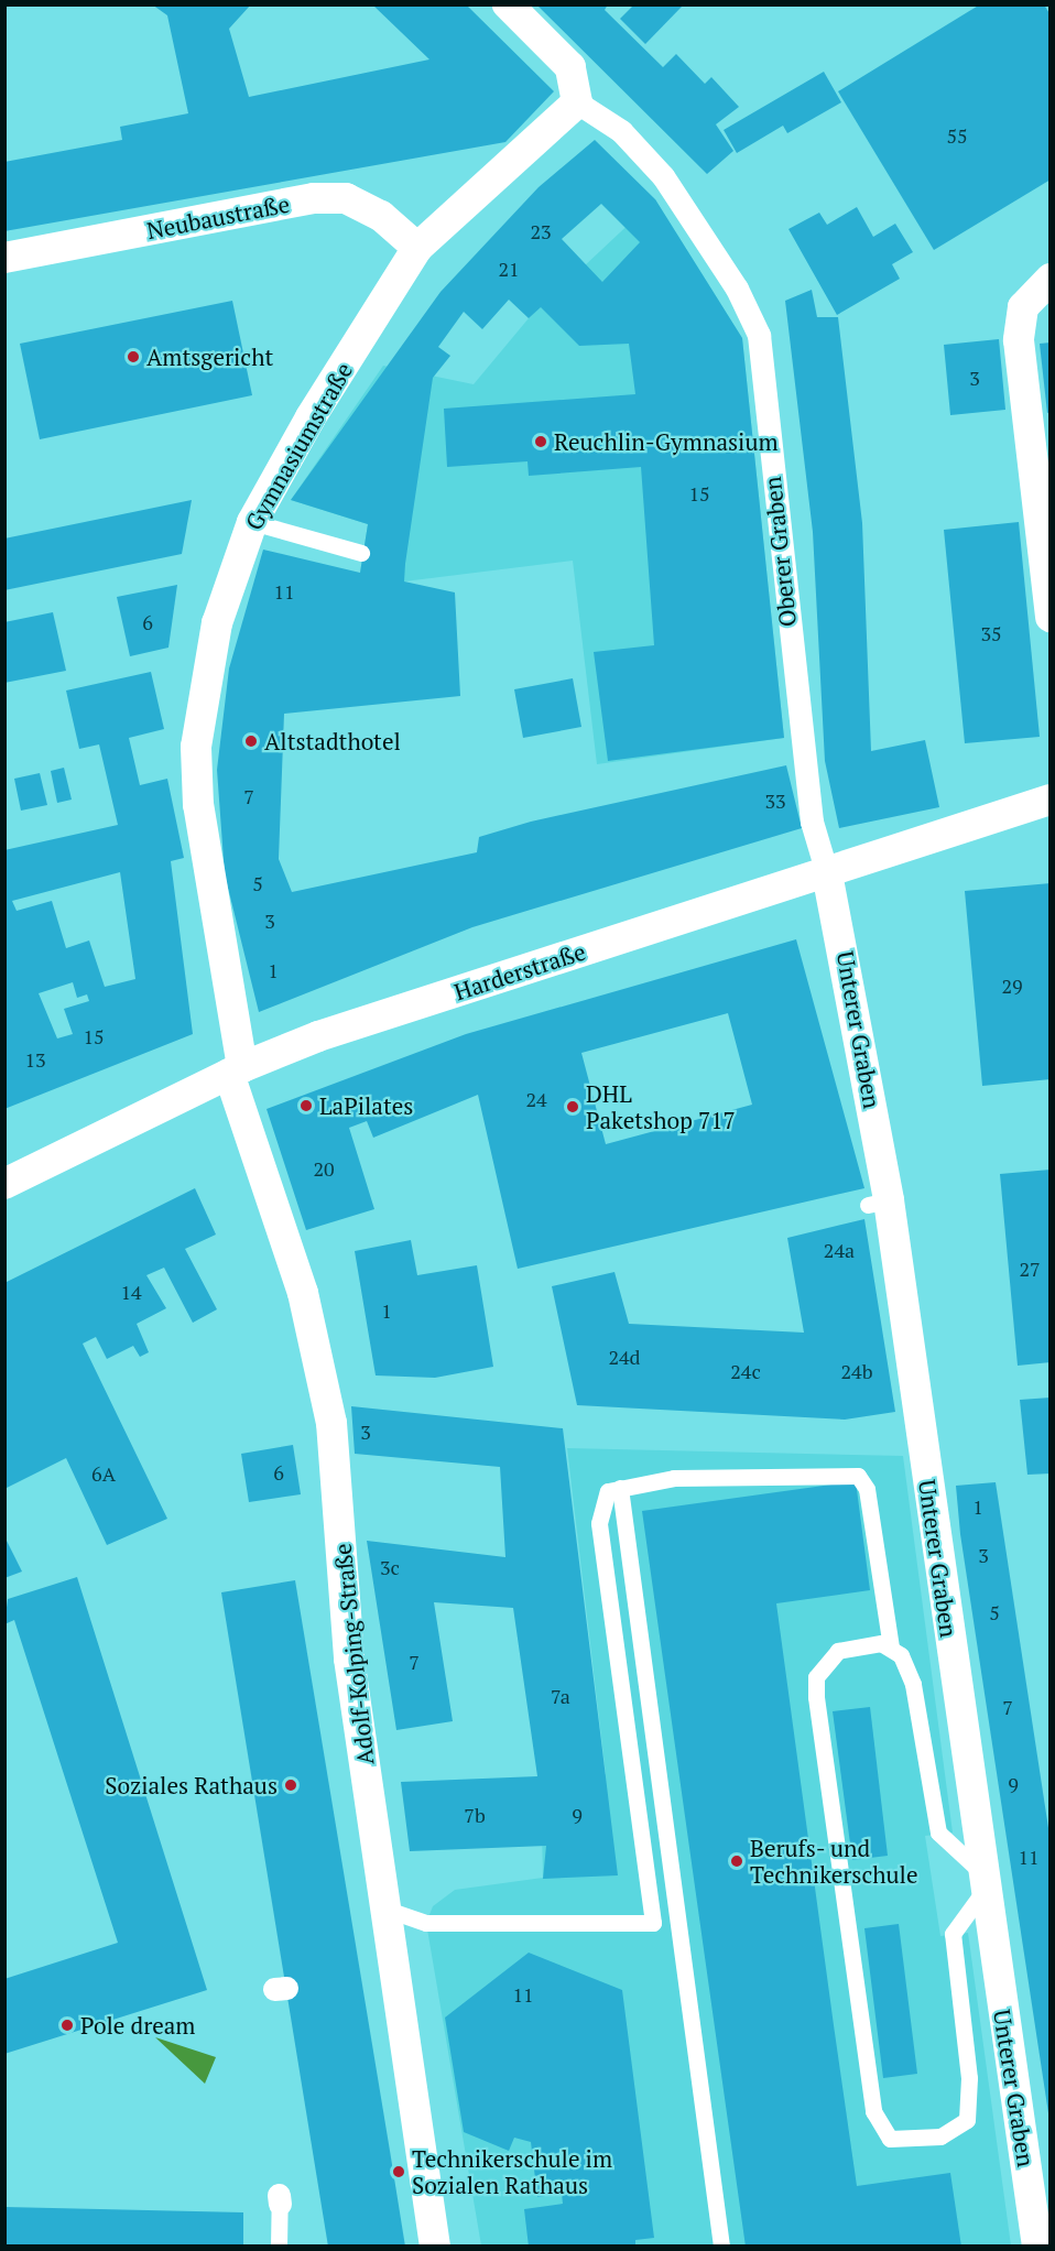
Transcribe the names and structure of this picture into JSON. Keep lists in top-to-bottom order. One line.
{"streets":{"street":["Neubaustraße","Gymnasiumstraße","Oberer Graben","Harderstraße","Unterer Graben","Adolf-Kolping-Straße"]},"crossings":[["Neubaustraße","Gymnasiumstraße"],["Gymnasiumstraße","Oberer Graben"],["Gymnasiumstraße","Harderstraße"],["Gymnasiumstraße","Adolf-Kolping-Straße"],["Oberer Graben","Harderstraße"],["Oberer Graben","Unterer Graben"],["Harderstraße","Unterer Graben"],["Harderstraße","Adolf-Kolping-Straße"]],"places":["Amtsgericht","Reuchlin-Gymnasium","Altstadthotel","LaPilates","DHL Paketshop 717","Soziales Rathaus","Berufs- und Technikerschule","Pole dream","Technikerschule im Sozialen Rathaus"],"house_numbers":["55","23","21","3","15","11","6","35","7","33","5","3","1","29","15","13","24","20","24a","27","14","1","24d","24c","24b","3","6","6A","1","3","3c","5","7","7a","7","9","7b","9","11","11"]}
